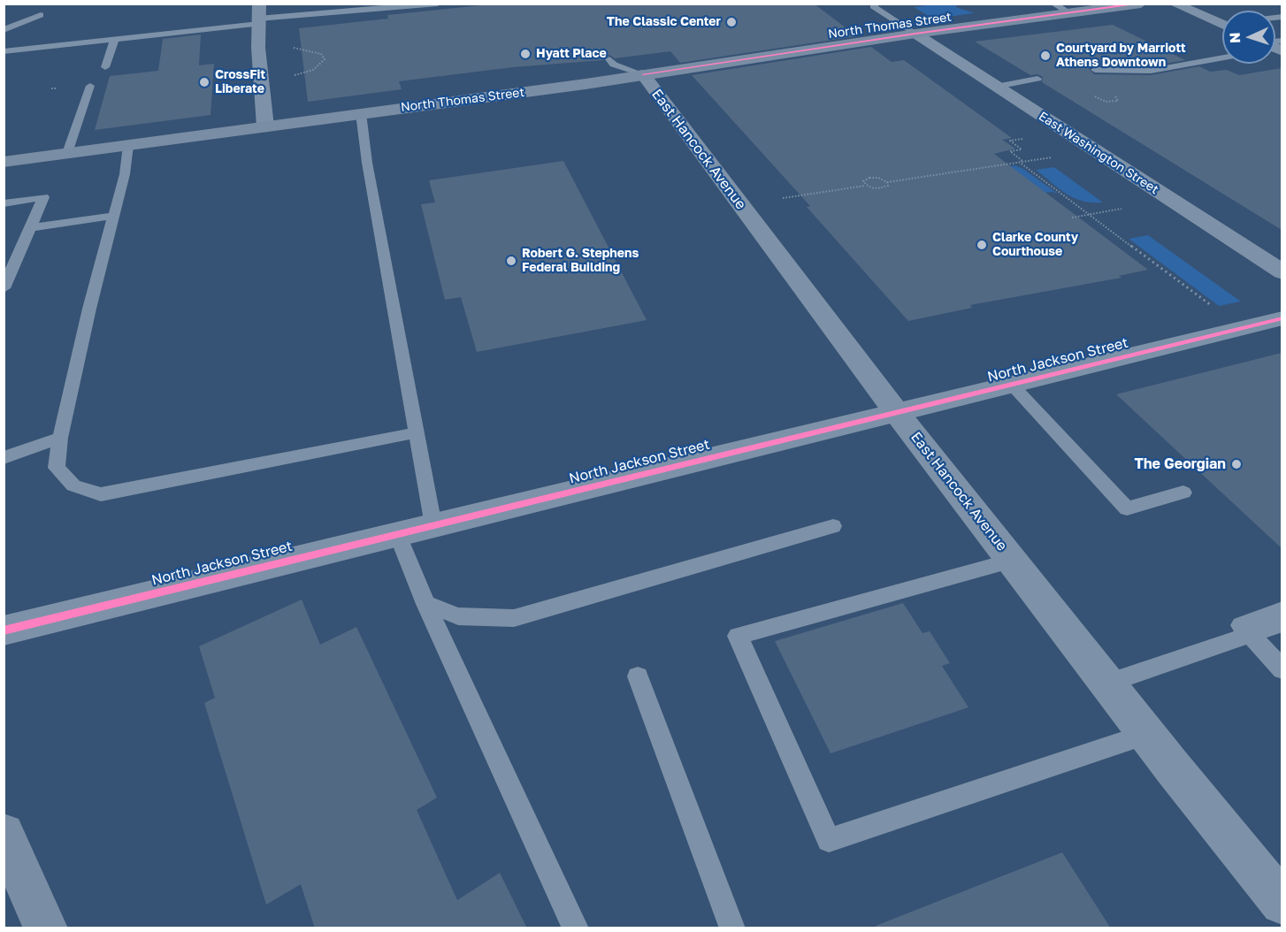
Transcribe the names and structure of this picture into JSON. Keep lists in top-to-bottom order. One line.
{"streets":{"main road":["North Thomas Street"],"street":["East Hancock Avenue","East Washington Street","North Jackson Street"]},"crossings":[["North Thomas Street","East Hancock Avenue"],["North Thomas Street","East Washington Street"],["East Hancock Avenue","North Jackson Street"]],"places":["The Classic Center","Hyatt Place","Courtyard by Marriott Athens Downtown","CrossFit Liberate","Clarke County Courthouse","Robert G. Stephens Federal Building","The Georgian"],"north":"left"}
